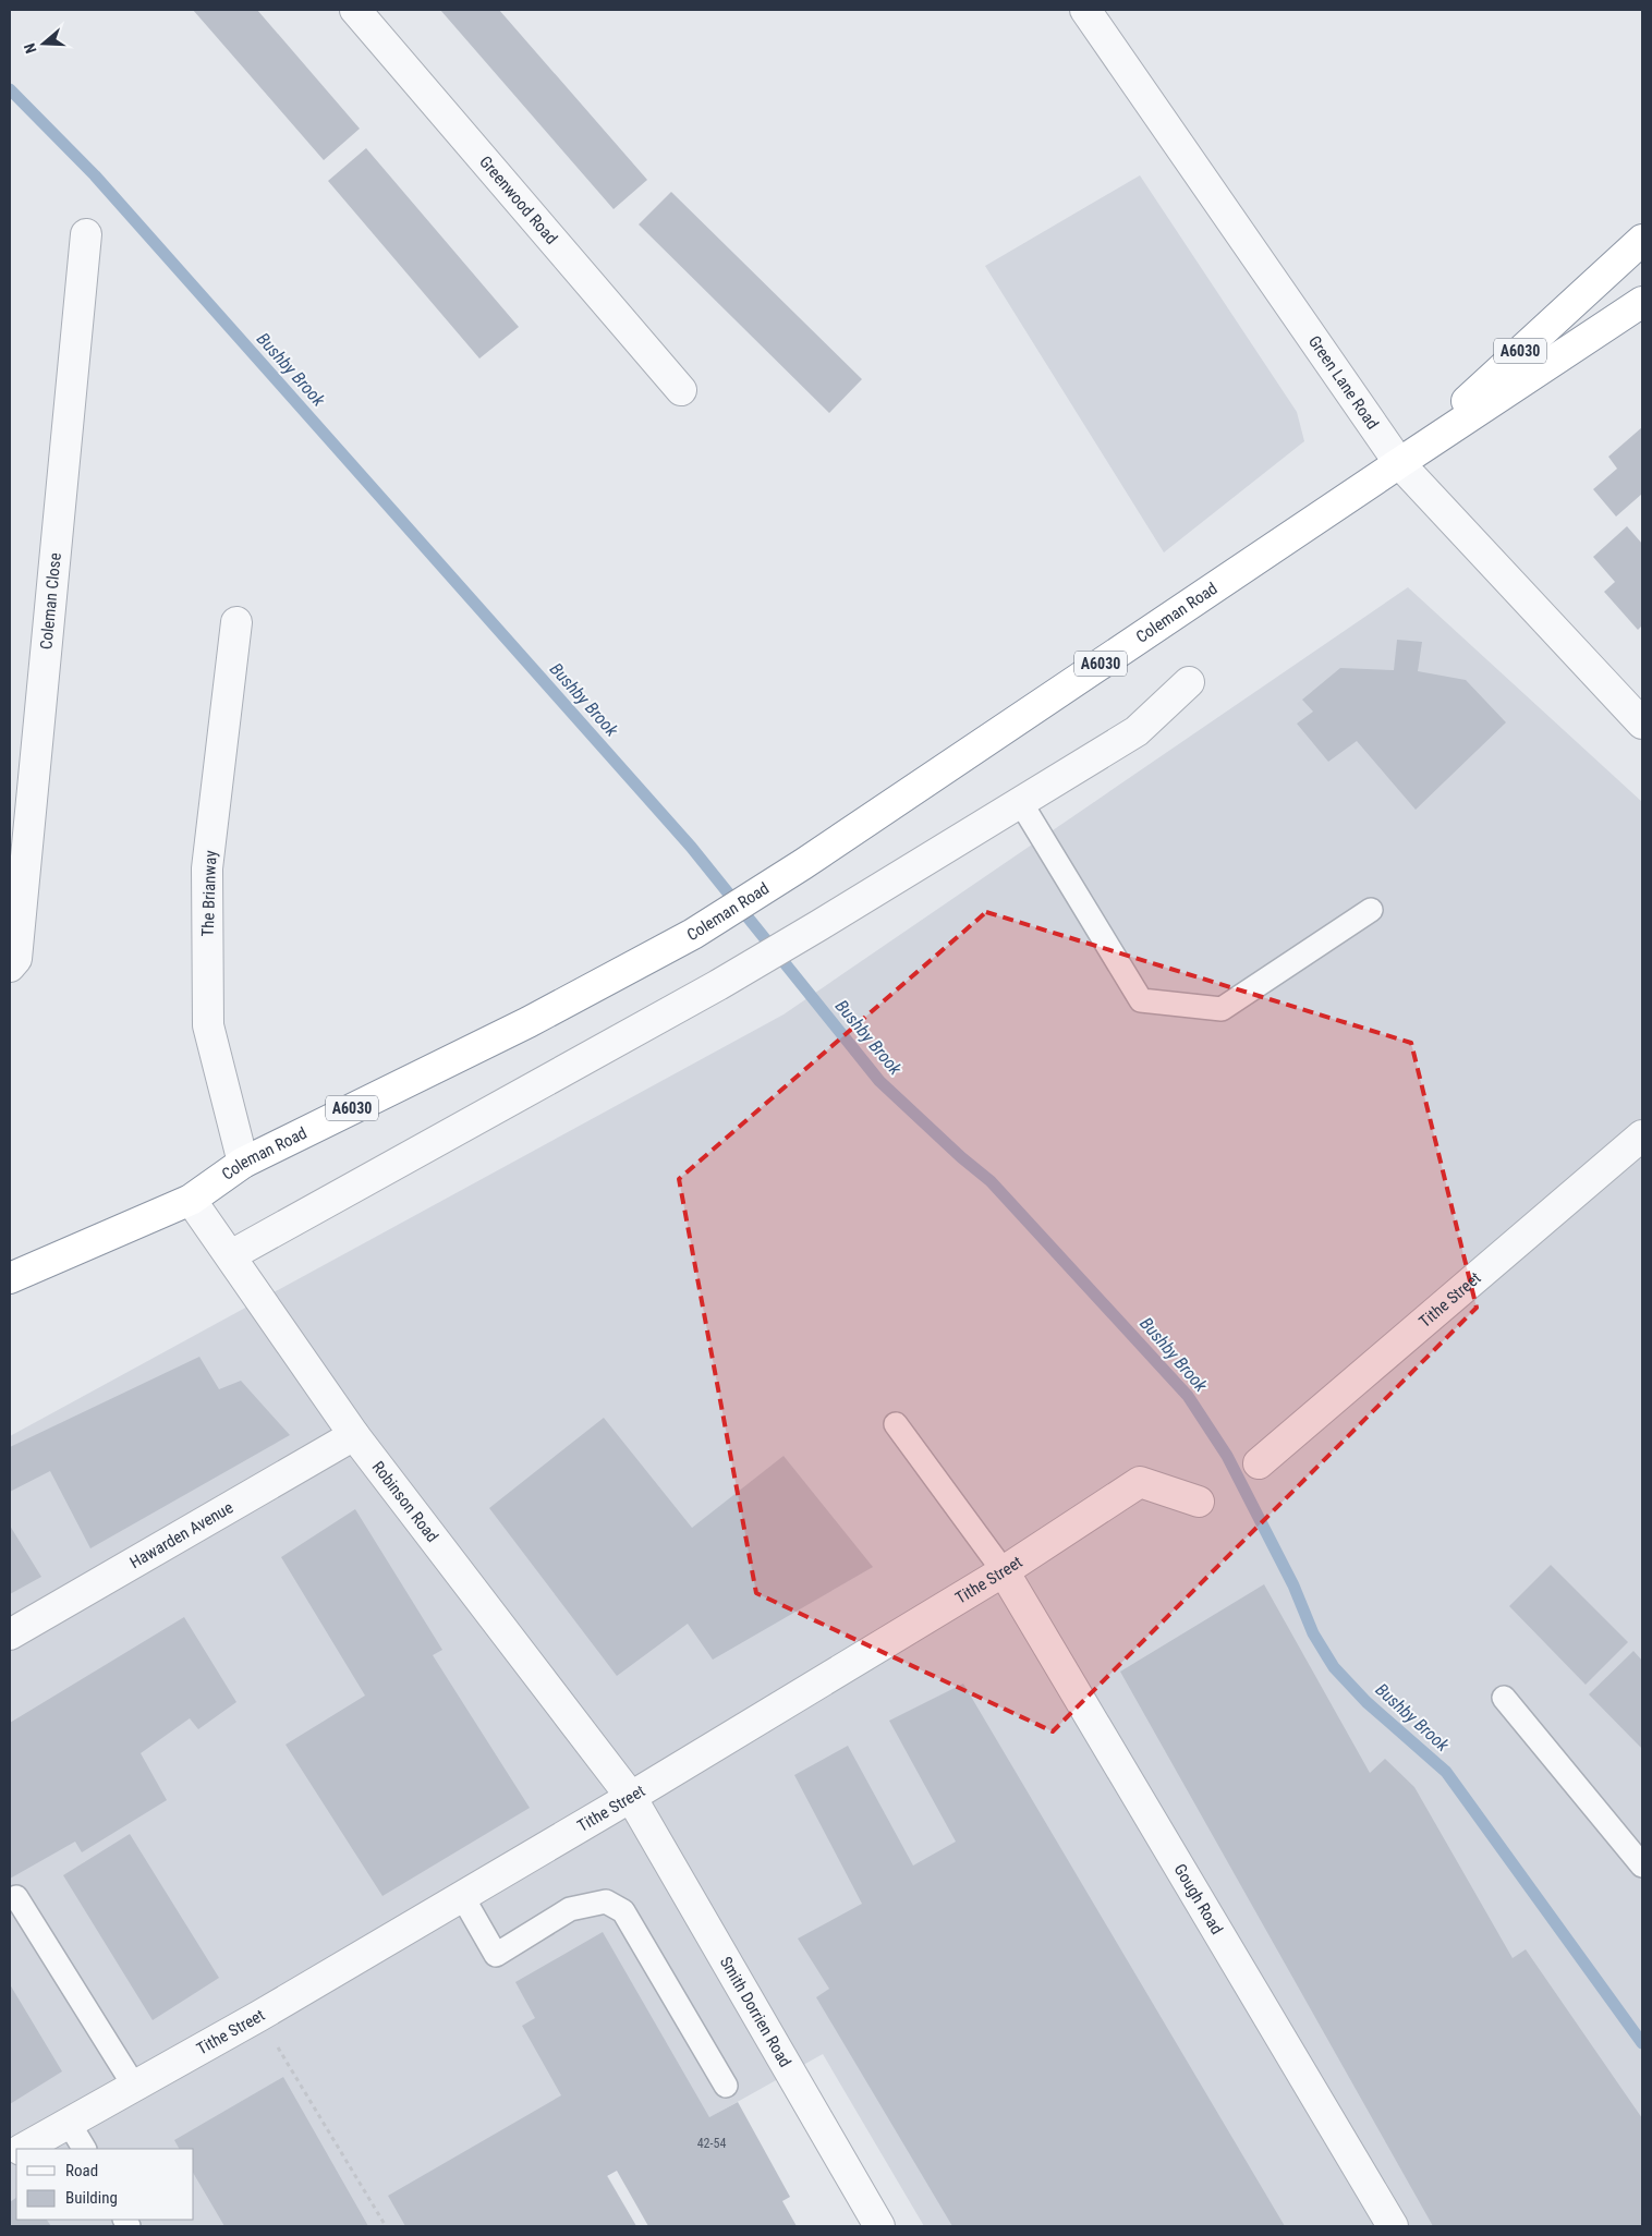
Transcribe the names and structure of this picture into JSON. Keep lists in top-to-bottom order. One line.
{"streets":{"highway":["A6030","Coleman Road"],"street":["Greenwood Road","Green Lane Road","Coleman Close","The Brianway","Tithe Street","Robinson Road","Hawarden Avenue","Gough Road","Smith Dorrien Road"]},"crossings":[["Green Lane Road","Coleman Road"],["Coleman Road","The Brianway"],["Coleman Road","Robinson Road"],["Tithe Street","Robinson Road"],["Tithe Street","Gough Road"],["Tithe Street","Smith Dorrien Road"],["Robinson Road","Hawarden Avenue"],["Robinson Road","Smith Dorrien Road"]],"water":["Bushby Brook"],"house_numbers":["42-54"],"legend":["Road","Building"],"north":"left"}
